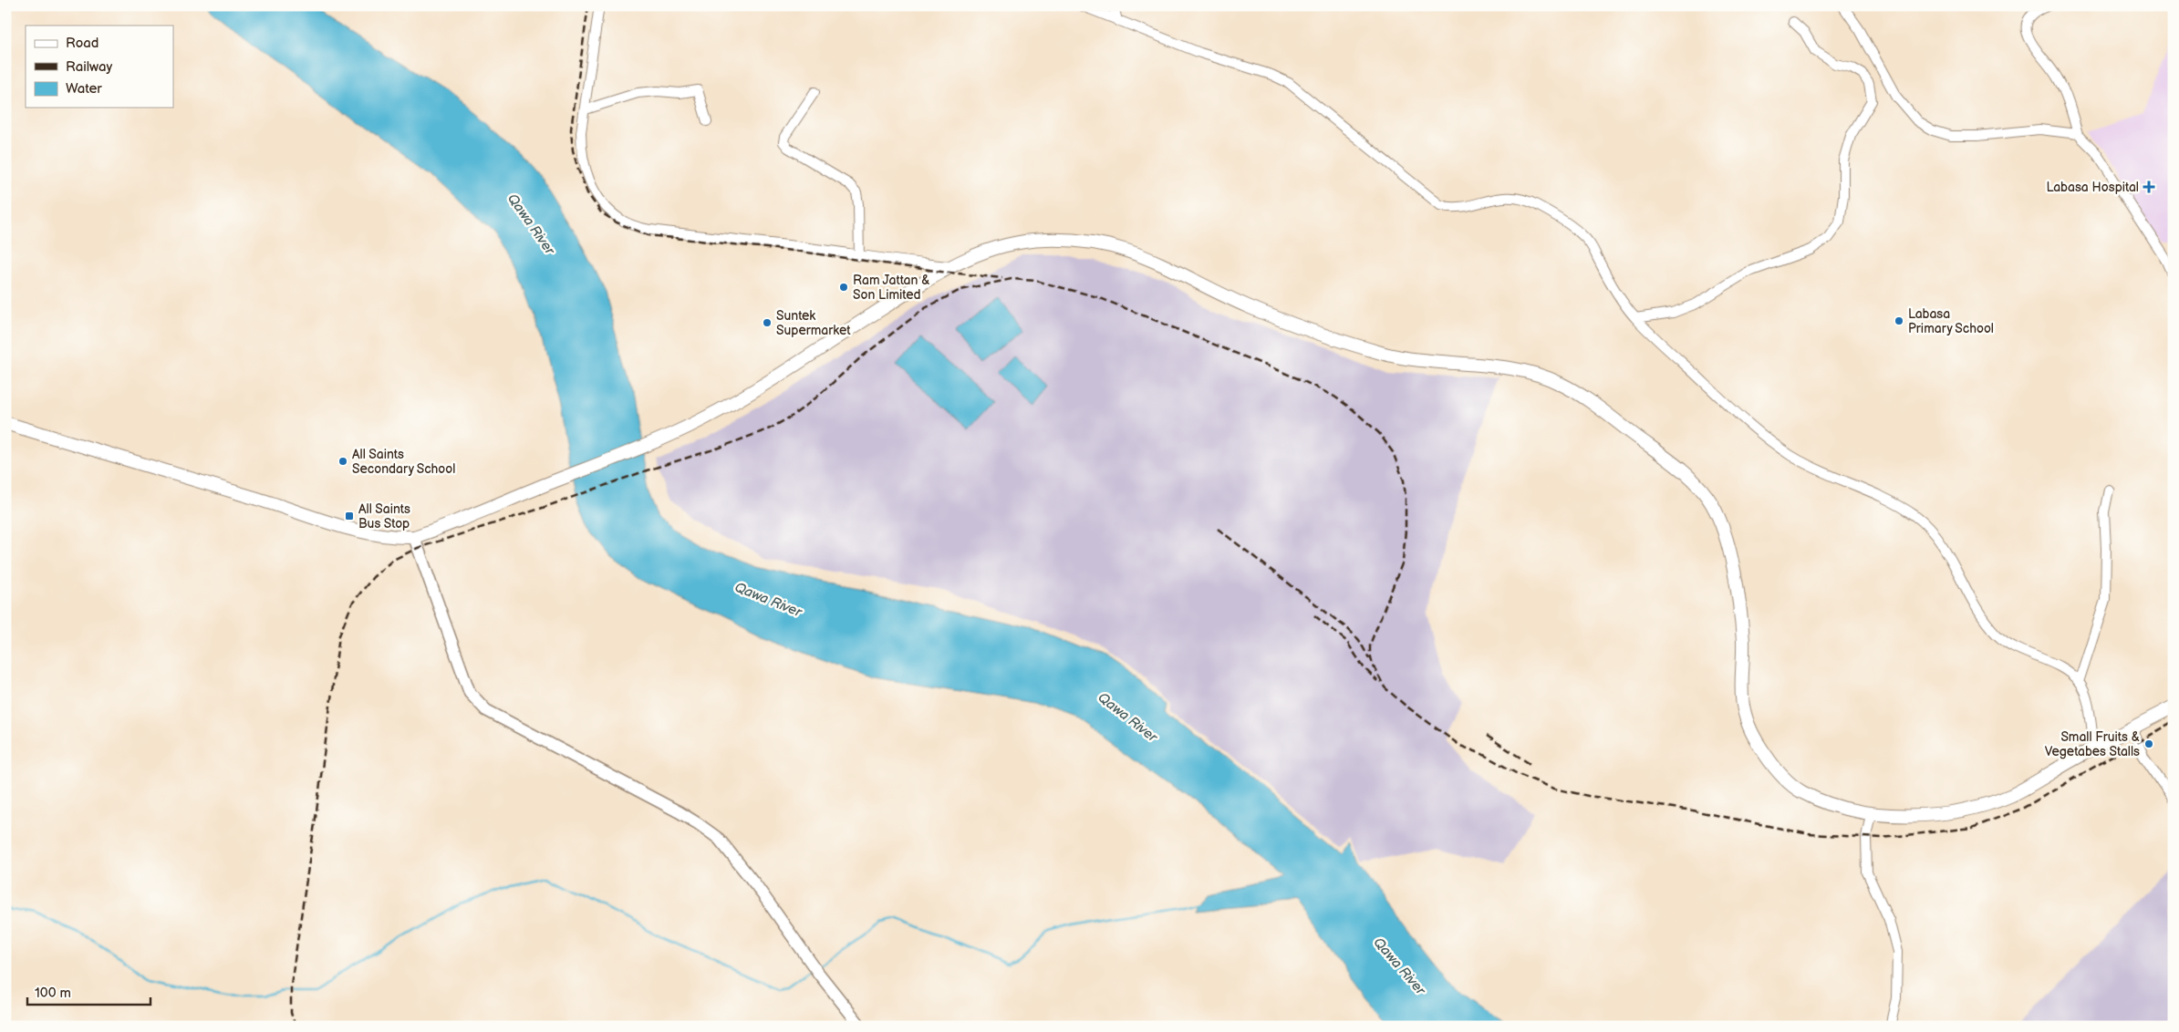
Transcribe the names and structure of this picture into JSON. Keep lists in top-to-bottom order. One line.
{"water":["Qawa River"],"places":{"health":["Labasa Hospital"],"other":["Ram Jattan & Son Limited","Labasa Primary School","Suntek Supermarket","All Saints Secondary School","Small Fruits & Vegetabes Stalls"],"transit":["All Saints Bus Stop"]},"legend":["Road","Railway","Water"],"scale_bar":"100 m"}
